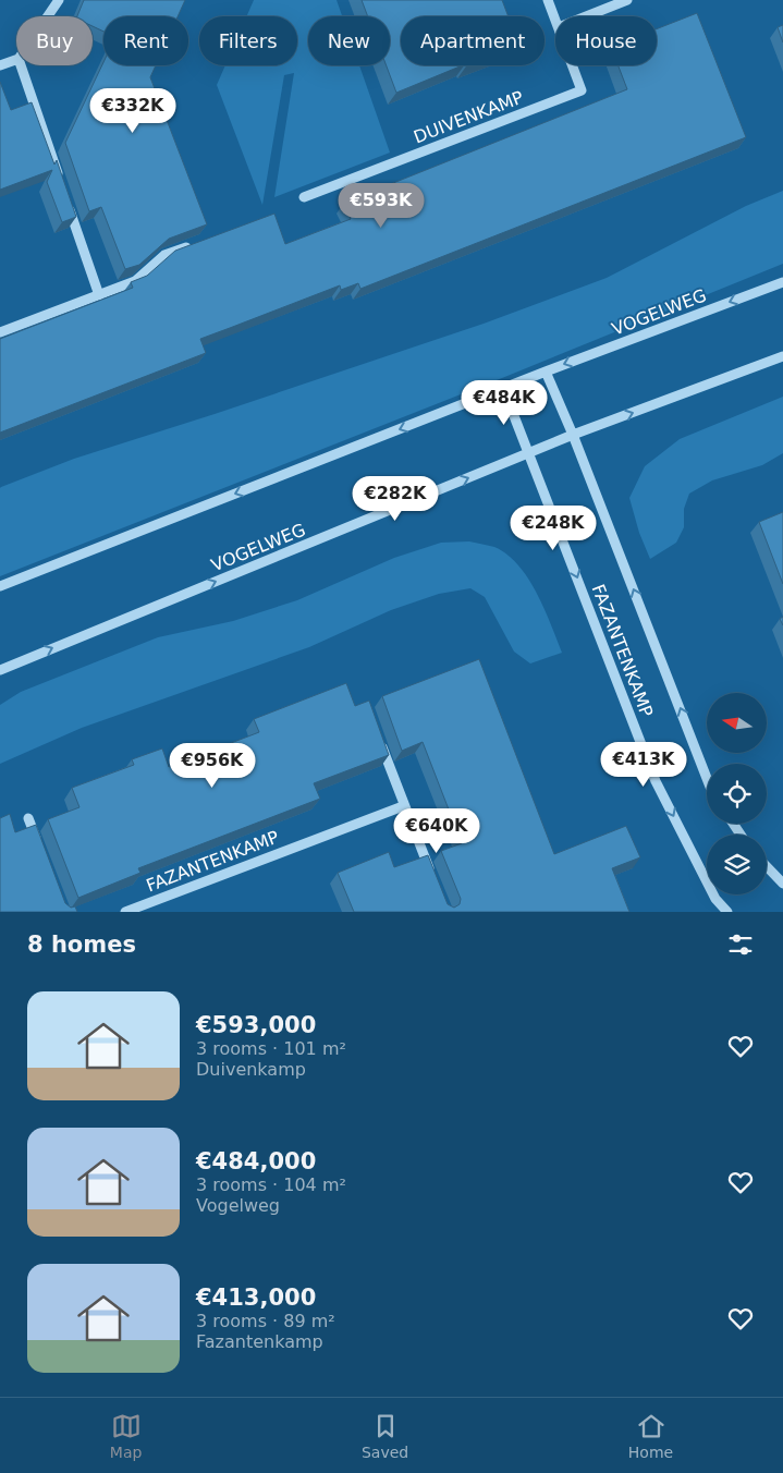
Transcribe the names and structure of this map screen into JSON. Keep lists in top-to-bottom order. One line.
{"streets":{"street":["DUIVENKAMP","VOGELWEG","FAZANTENKAMP"]},"crossings":[["VOGELWEG","FAZANTENKAMP"]],"north":"left","page":{"chip":["Buy","Rent","Filters","New","Apartment","House"],"price":["€332K","€593K","€484K","€282K","€248K","€413K","€956K","€640K"],"heading":"8 homes","list":[{"name":"€593,000","note":"3 rooms · 101 m² · Duivenkamp"},{"name":"€484,000","note":"3 rooms · 104 m² · Vogelweg"},{"name":"€413,000","note":"3 rooms · 89 m² · Fazantenkamp"}],"tabs":["Map","Saved","Home"]}}
